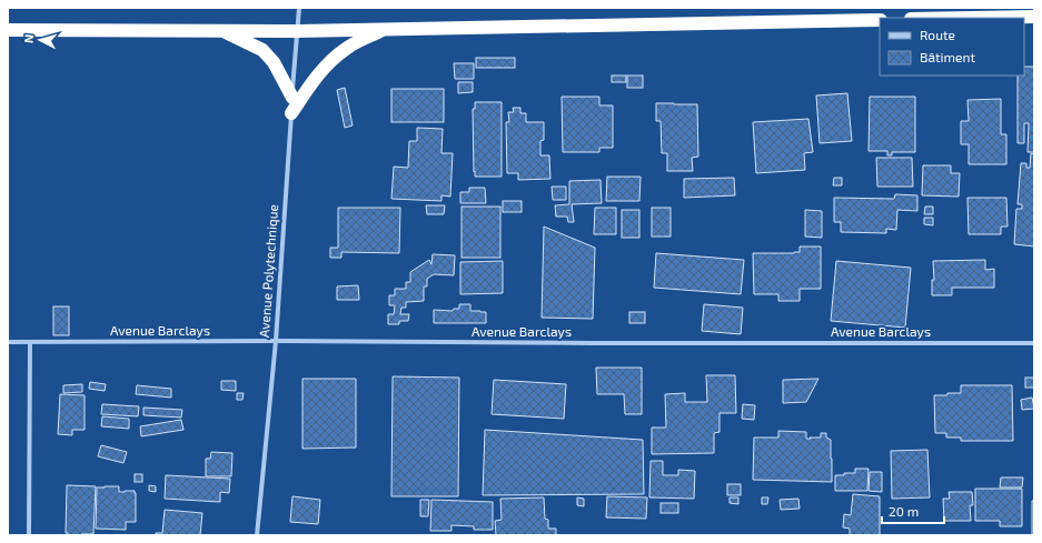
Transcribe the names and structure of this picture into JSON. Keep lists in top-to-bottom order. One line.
{"streets":{"street":["Avenue Polytechnique","Avenue Barclays"]},"crossings":[["Avenue Polytechnique","Avenue Barclays"]],"legend":["Route","Bâtiment"],"scale_bar":"20 m","north":"left"}
